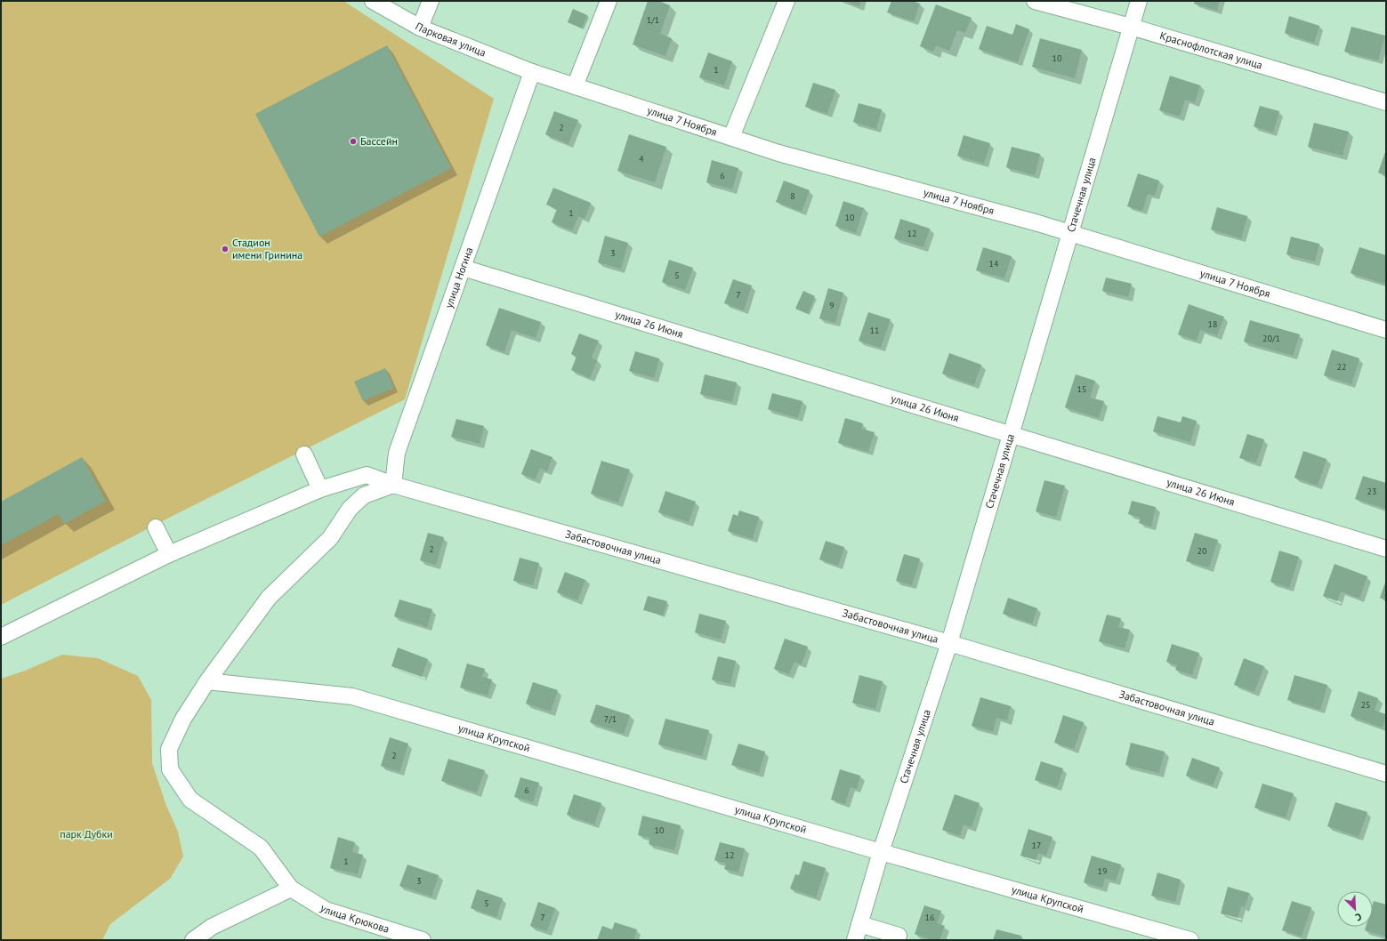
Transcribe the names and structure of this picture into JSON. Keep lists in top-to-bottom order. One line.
{"streets":{"street":["Парковая улица","Краснофлотская улица","улица 7 Ноября","Стачечная улица","улица Ногина","улица 26 Июня","Забастовочная улица","улица Крупской","улица Крюкова"]},"crossings":[["Парковая улица","улица 7 Ноября"],["Парковая улица","улица Ногина"],["Краснофлотская улица","Стачечная улица"],["улица 7 Ноября","Стачечная улица"],["улица 7 Ноября","улица Ногина"],["Стачечная улица","улица 26 Июня"],["Стачечная улица","Забастовочная улица"],["Стачечная улица","улица Крупской"],["улица Ногина","улица 26 Июня"],["улица Ногина","Забастовочная улица"]],"parks":["парк Дубки"],"places":["Бассейн","Стадион имени Гринина"],"house_numbers":["1/1","10","1","2","4","6","8","1","10","12","3","14","5","7","9","18","11","20/1","22","15","23","2","20","25","7/1","2","6","10","17","12","1","19","3","5","7","16"],"north":"bottom right"}
